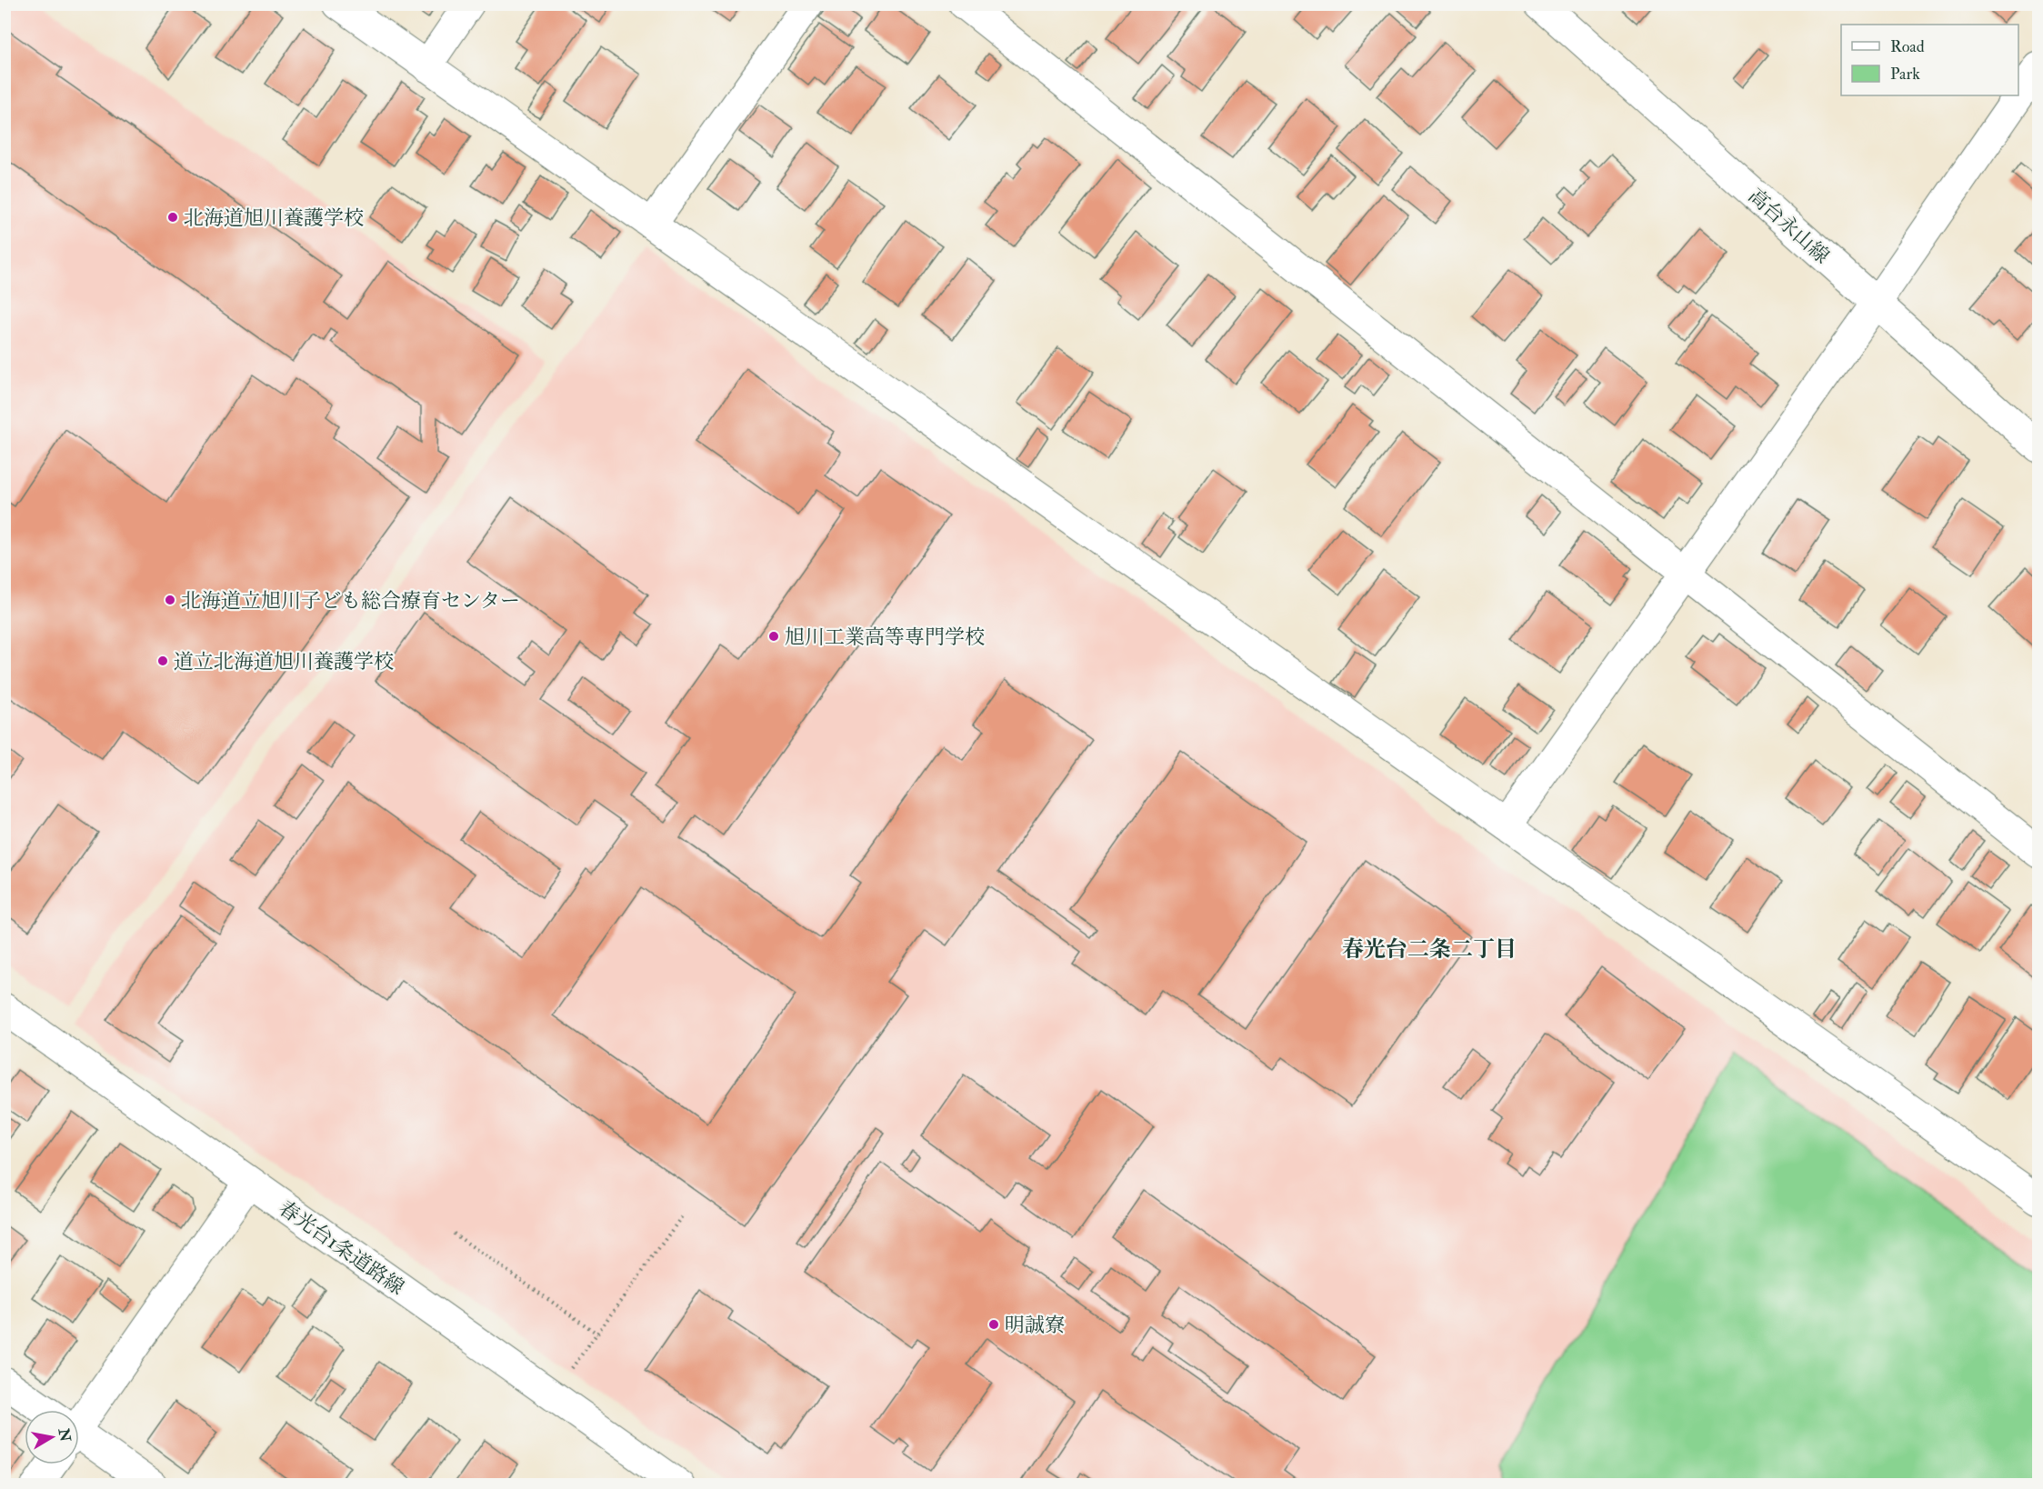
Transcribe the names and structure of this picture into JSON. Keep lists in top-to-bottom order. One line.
{"streets":{"street":["高台永山線","春光台1条道路線"]},"districts":["春光台二条二丁目"],"places":["北海道旭川養護学校","北海道立旭川子ども総合療育センター","旭川工業高等専門学校","道立北海道旭川養護学校","明誠寮"],"legend":["Road","Park"],"north":"right"}
